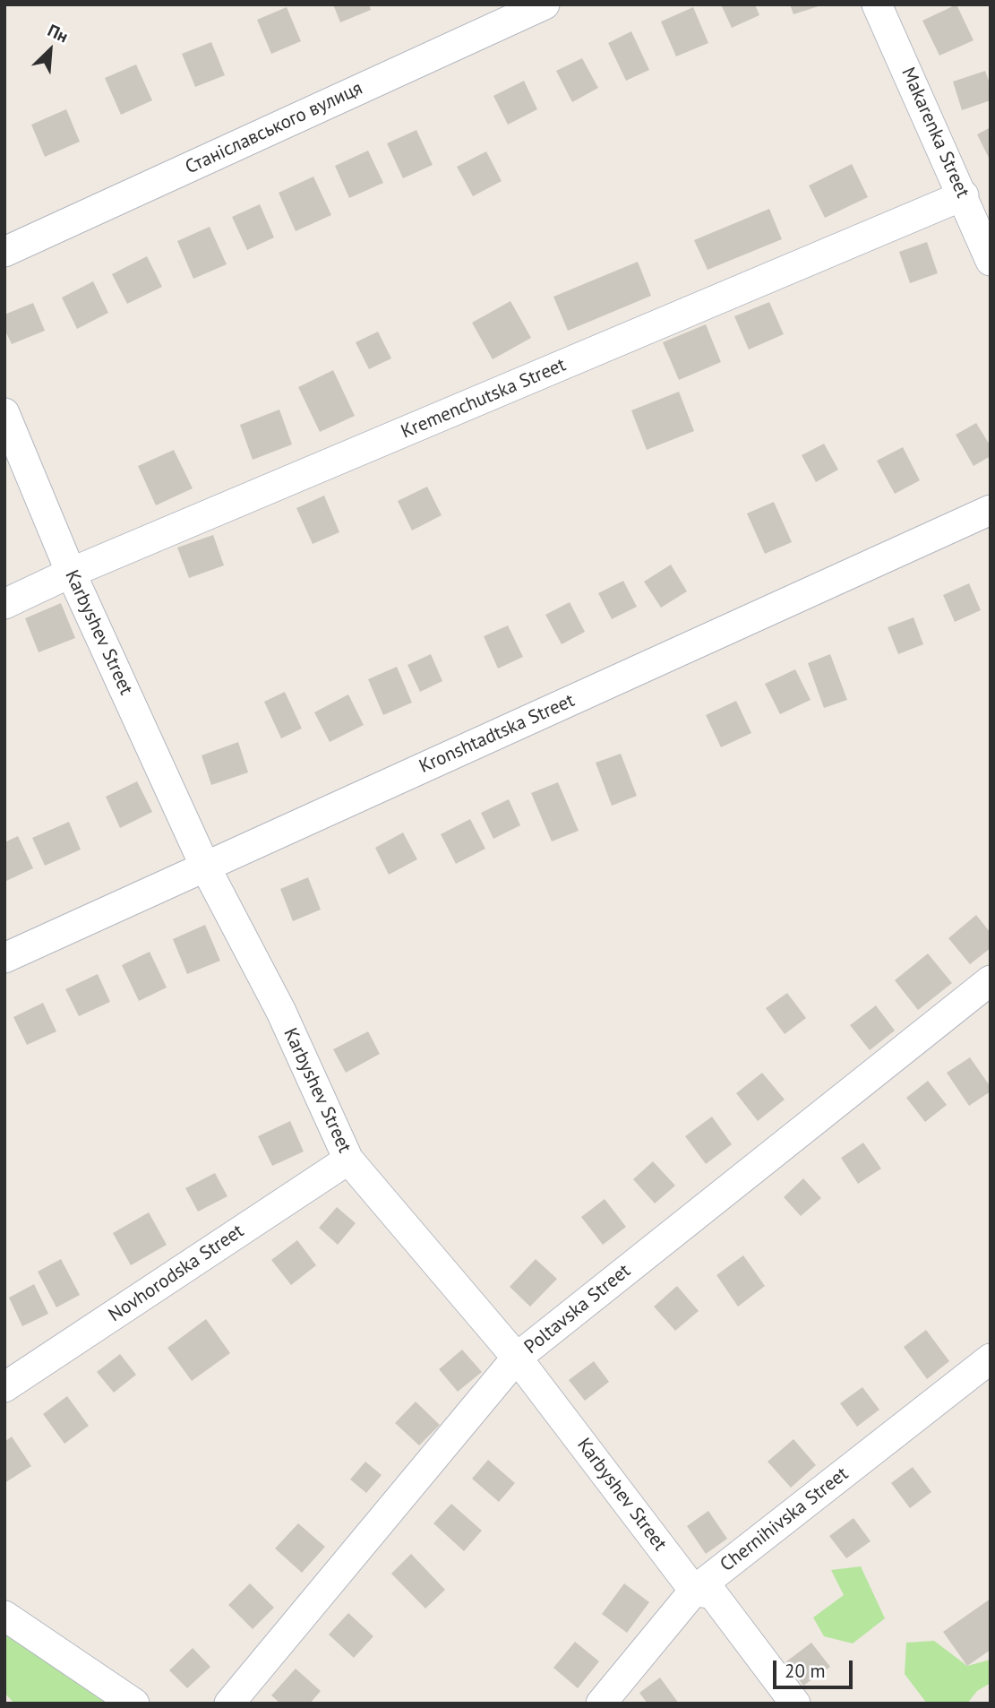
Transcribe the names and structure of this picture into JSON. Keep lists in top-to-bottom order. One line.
{"streets":{"street":["Станіславського вулиця","Makarenka Street","Kremenchutska Street","Karbyshev Street","Kronshtadtska Street","Novhorodska Street","Poltavska Street","Chernihivska Street"]},"crossings":[["Makarenka Street","Kremenchutska Street"],["Kremenchutska Street","Karbyshev Street"],["Karbyshev Street","Kronshtadtska Street"],["Karbyshev Street","Novhorodska Street"],["Karbyshev Street","Poltavska Street"],["Karbyshev Street","Chernihivska Street"]],"scale_bar":"20 m","north":"top right"}
